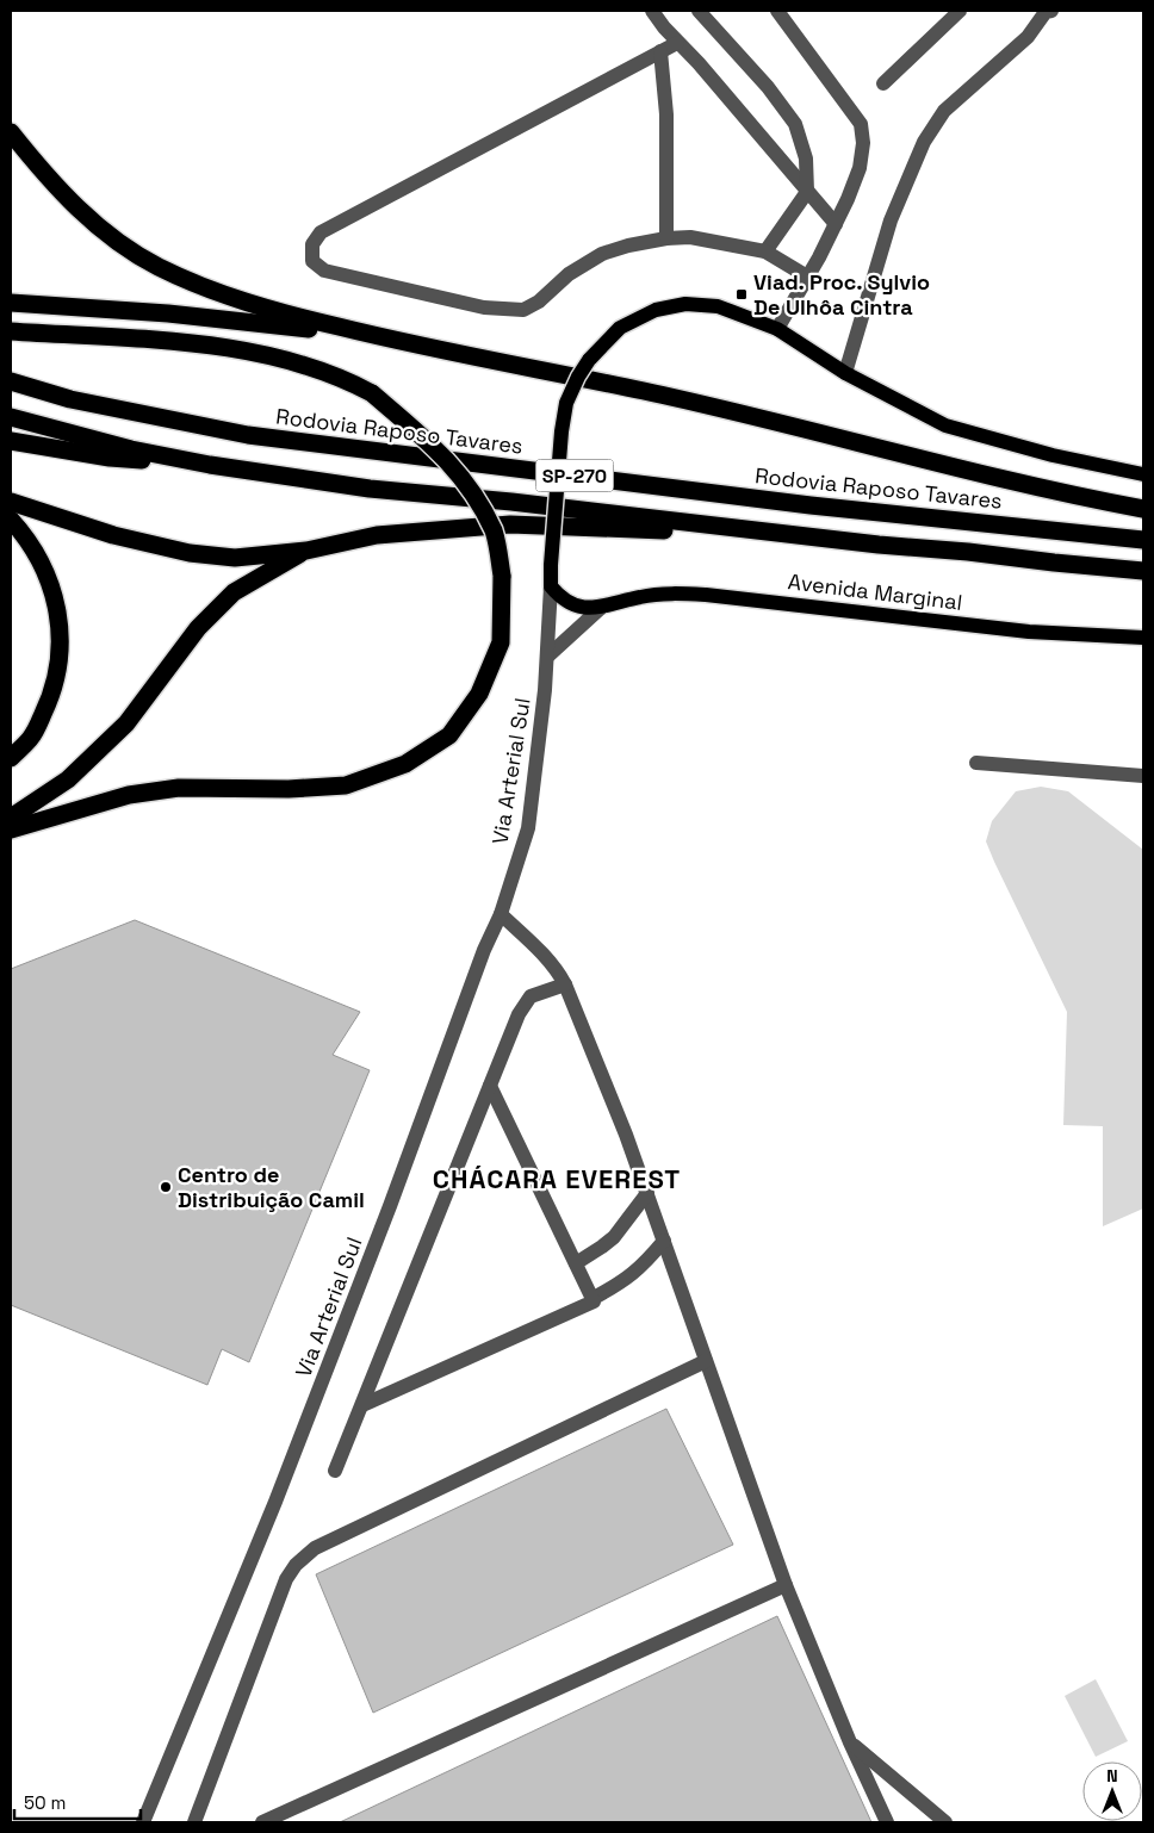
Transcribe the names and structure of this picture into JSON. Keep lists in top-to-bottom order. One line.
{"streets":{"highway":["Rodovia Raposo Tavares","SP-270"],"main road":["Avenida Marginal"],"street":["Via Arterial Sul"]},"crossings":[["Avenida Marginal","Via Arterial Sul"]],"districts":["CHÁCARA EVEREST"],"places":{"transit":["Viad. Proc. Sylvio De Ulhôa Cintra"],"other":["Centro de Distribuição Camil"]},"scale_bar":"50 m","north":"top"}
